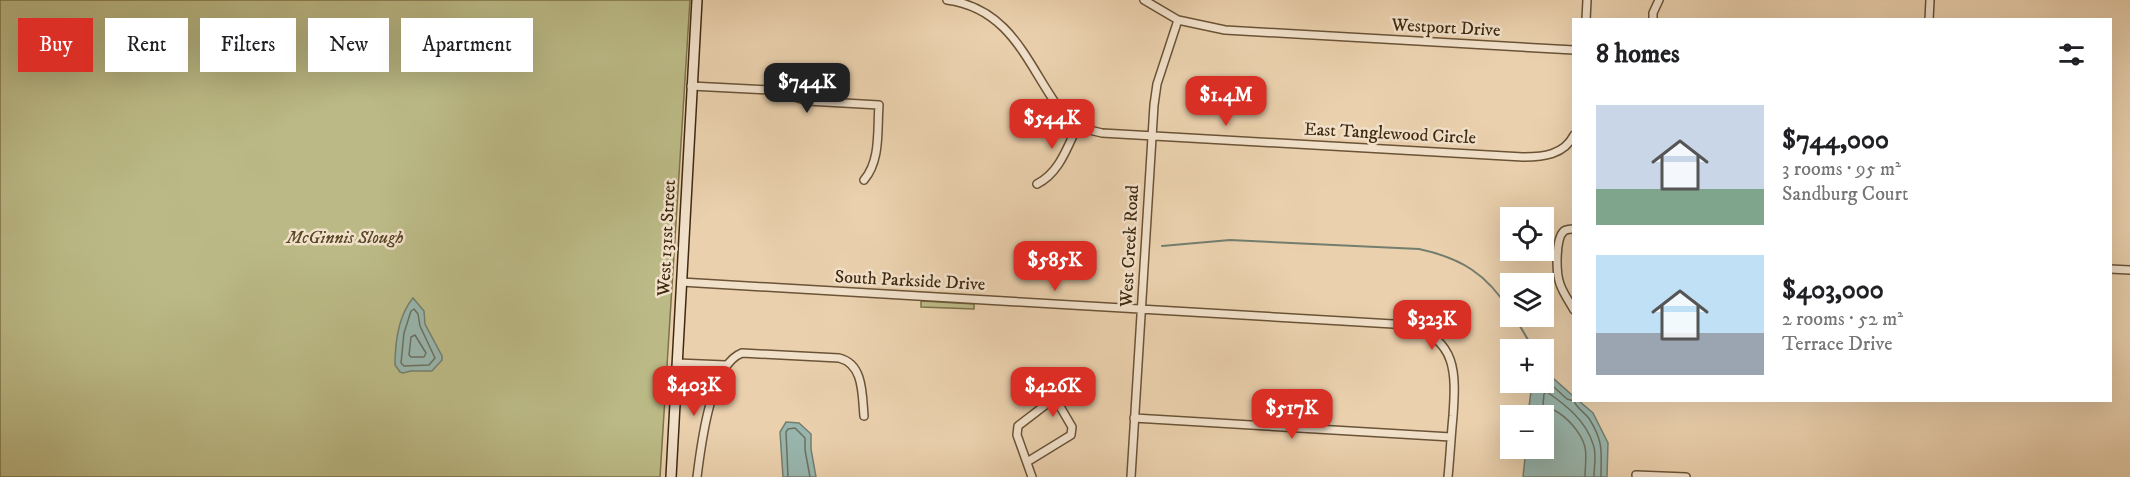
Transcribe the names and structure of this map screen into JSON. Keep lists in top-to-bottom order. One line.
{"streets":{"street":["Westport Drive","East Tanglewood Circle","West 131st Street","West Creek Road","South Parkside Drive"]},"crossings":[["Westport Drive","West Creek Road"],["East Tanglewood Circle","West Creek Road"],["West 131st Street","South Parkside Drive"],["West Creek Road","South Parkside Drive"]],"parks":["McGinnis Slough"],"page":{"chip":["Buy","Rent","Filters","New","Apartment"],"heading":"8 homes","price":["$744K","$1.4M","$544K","$585K","$323K","$403K","$426K","$517K"],"list":[{"name":"$744,000","note":"3 rooms · 95 m² · Sandburg Court"},{"name":"$403,000","note":"2 rooms · 52 m² · Terrace Drive"}],"map_buttons":["+","−"]}}
